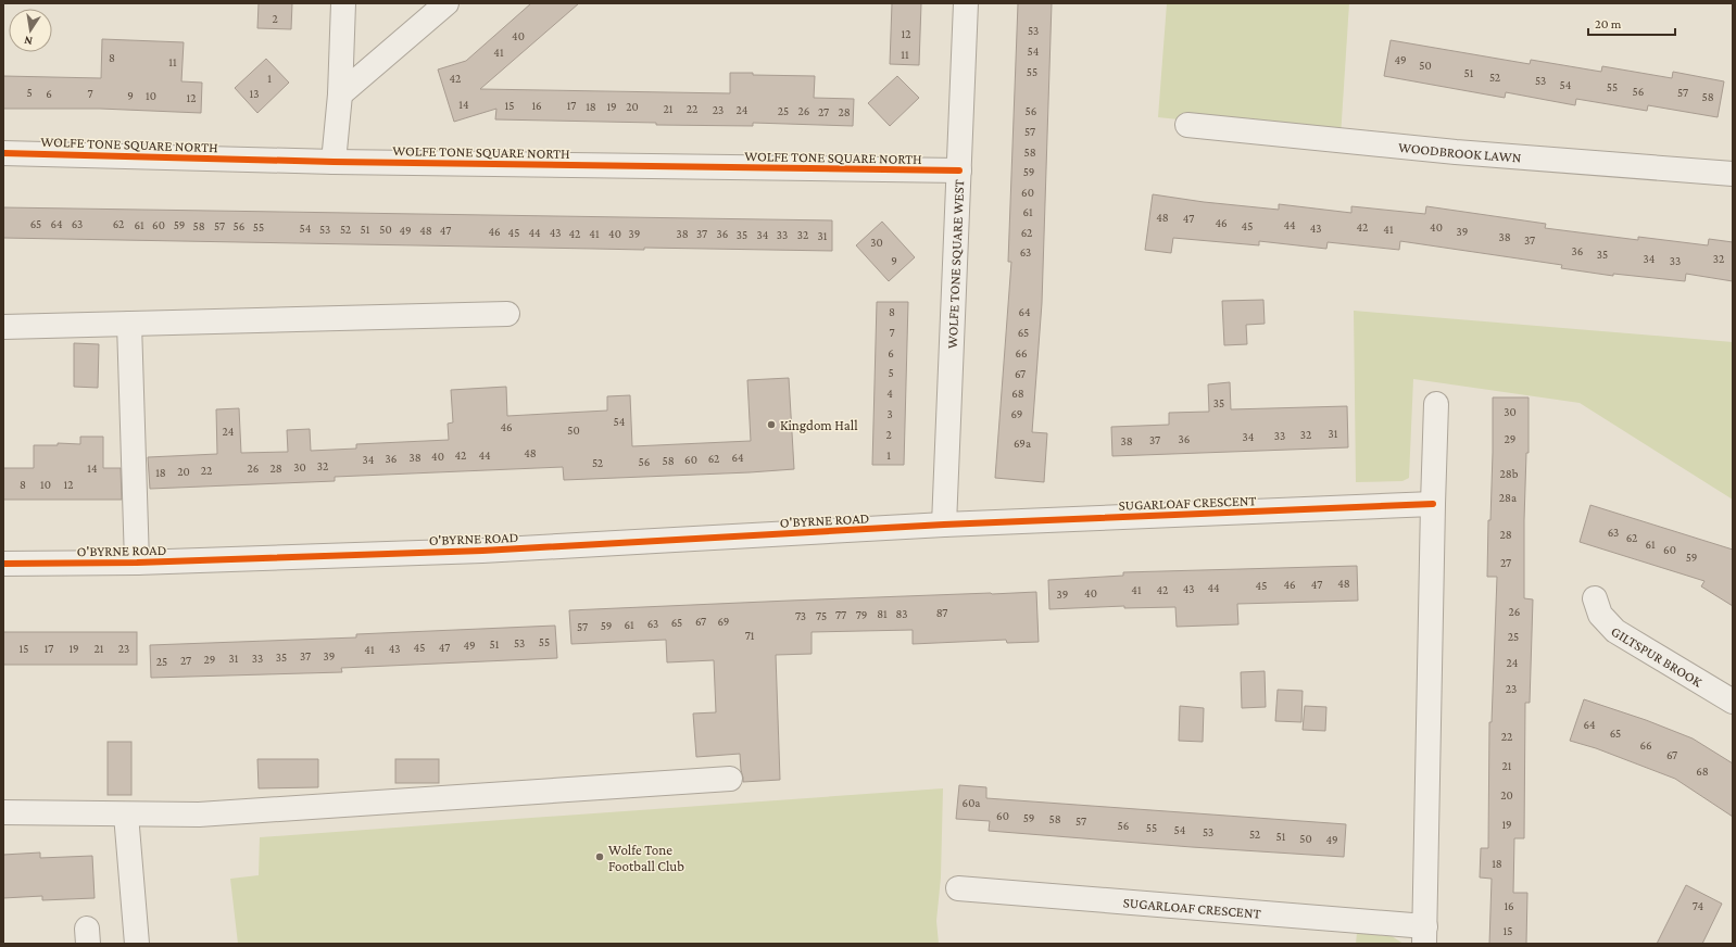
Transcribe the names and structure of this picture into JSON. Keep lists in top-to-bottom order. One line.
{"streets":{"street":["WOLFE TONE SQUARE NORTH","WOODBROOK LAWN","WOLFE TONE SQUARE WEST","SUGARLOAF CRESCENT","O'BYRNE ROAD","GILTSPUR BROOK"]},"crossings":[["WOLFE TONE SQUARE NORTH","WOLFE TONE SQUARE WEST"],["WOLFE TONE SQUARE WEST","SUGARLOAF CRESCENT"],["WOLFE TONE SQUARE WEST","O'BYRNE ROAD"],["SUGARLOAF CRESCENT","O'BYRNE ROAD"]],"places":["Kingdom Hall","Wolfe Tone Football Club"],"house_numbers":["2","53","12","40","54","41","11","8","49","11","50","55","51","52","1","42","53","54","55","56","5","57","6","7","13","9","10","58","12","14","15","16","17","18","19","20","21","22","23","24","25","26","56","27","28","57","58","59","60","61","48","47","46","65","64","63","62","61","60","59","44","58","57","56","45","55","42","40","54","43","53","52","51","50","41","49","48","47","46","39","45","44","43","62","42","41","40","39","38","37","36","35","34","33","32","31","38","37","30","36","63","35","34","32","9","33","8","64","7","65","6","66","5","67","4","68","35","30","3","69","54","46","50","24","31","2","32","33","34","36","29","37","38","69a","48","42","44","1","40","38","64","36","62","34","60","58","56","52","32","30","14","26","28","22","20","18","28b","8","10","12","28a","63","28","62","61","60","59","27","48","46","47","45","44","43","41","42","40","39","26","87","81","83","77","79","73","75","67","69","65","63","61","59","57","71","25","55","53","51","49","45","47","15","17","19","21","23","43","41","37","39","35","31","33","29","27","25","24","23","64","65","22","66","67","21","68","20","60a","60","59","58","57","19","56","55","54","53","52","51","50","49","18","16","74","15"],"scale_bar":"20 m","north":"bottom"}
